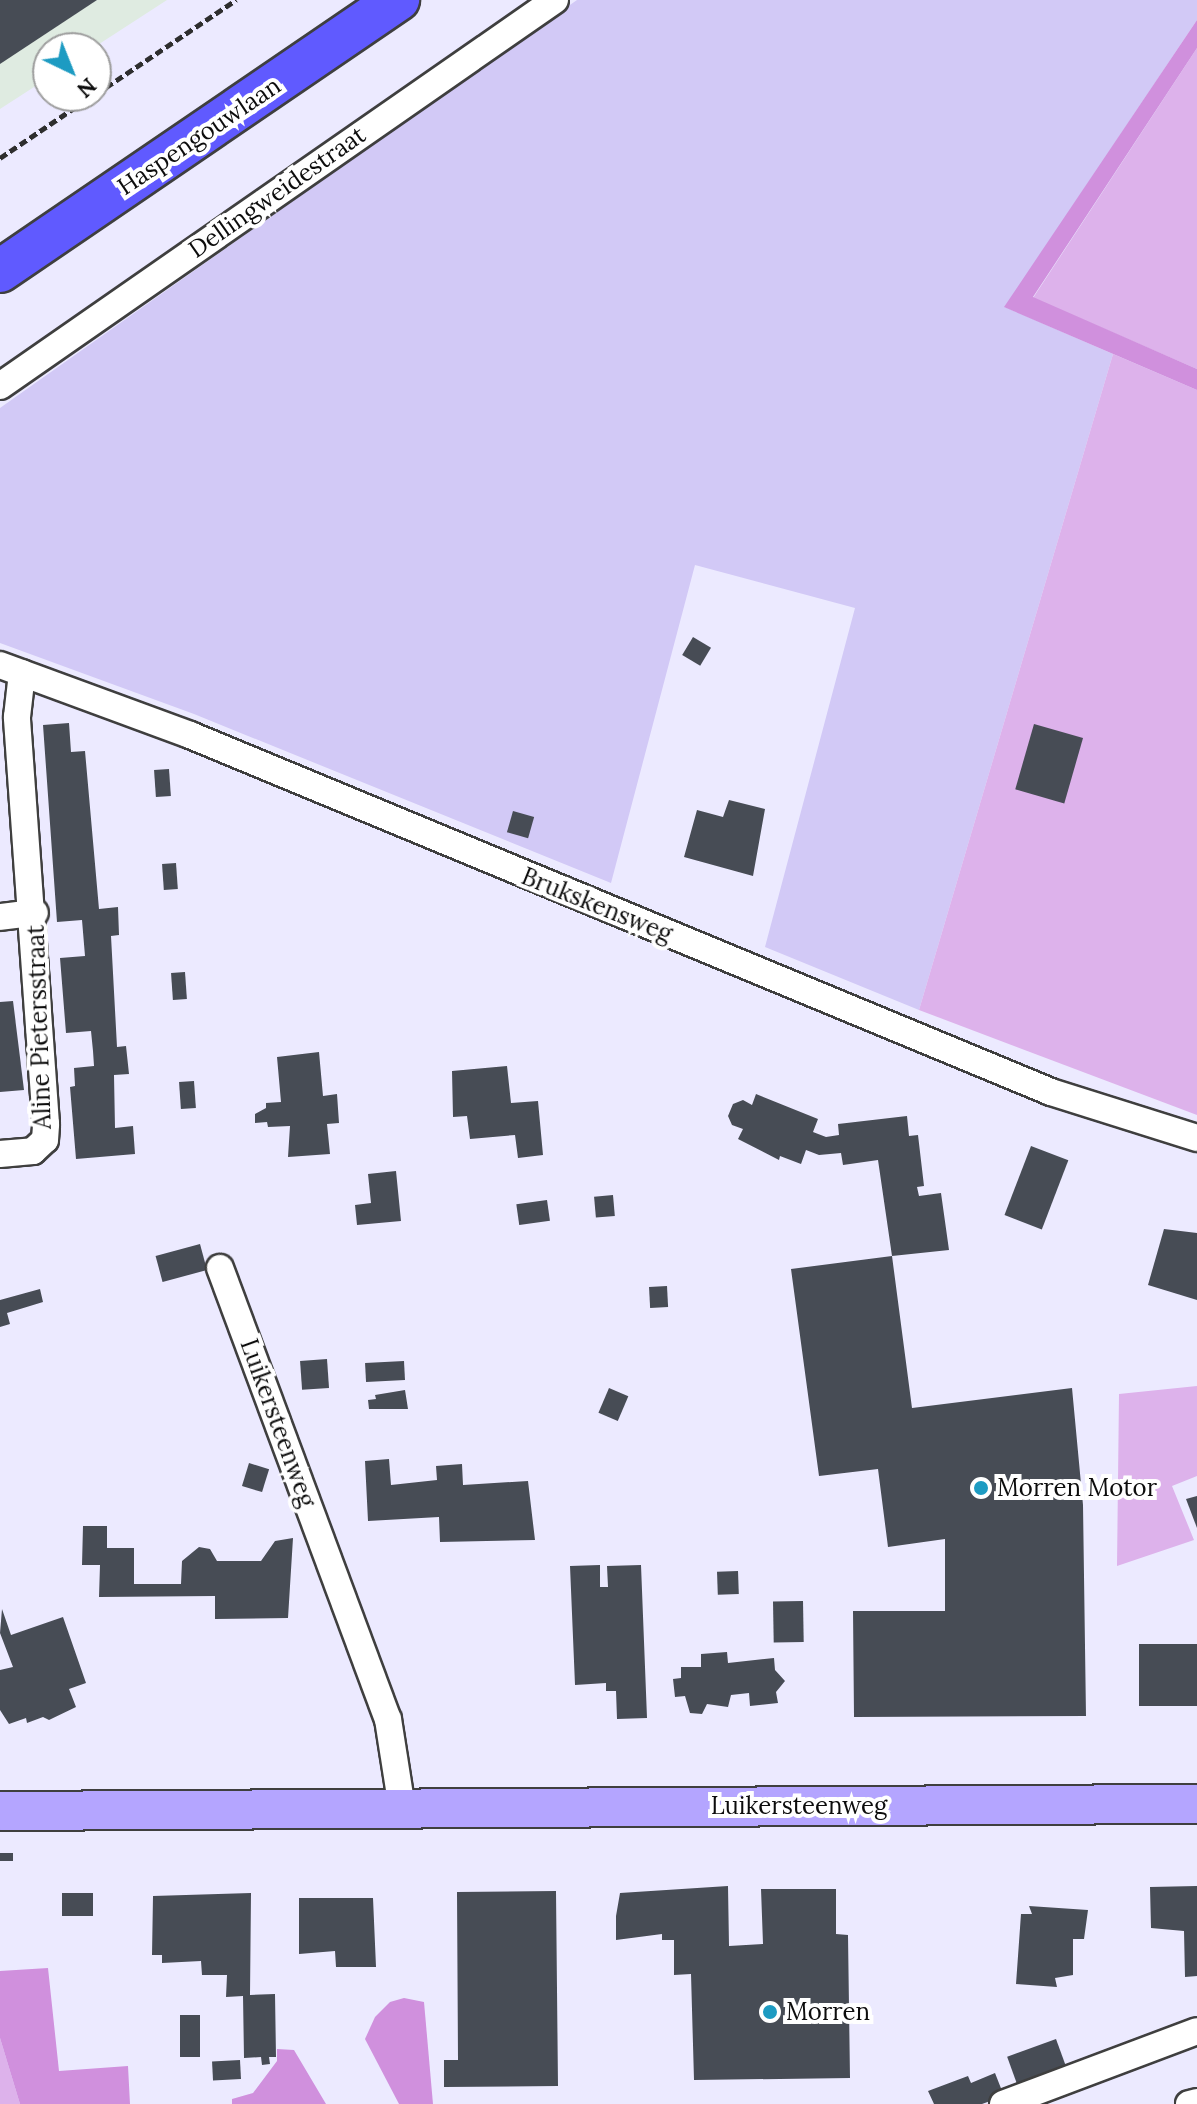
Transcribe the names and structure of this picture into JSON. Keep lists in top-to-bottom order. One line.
{"streets":{"main road":["Haspengouwlaan","Luikersteenweg"],"street":["Dellingweidestraat","Brukskensweg","Aline Pietersstraat"]},"crossings":[["Brukskensweg","Aline Pietersstraat"]],"places":["Morren Motor","Morren"],"north":"bottom right"}
